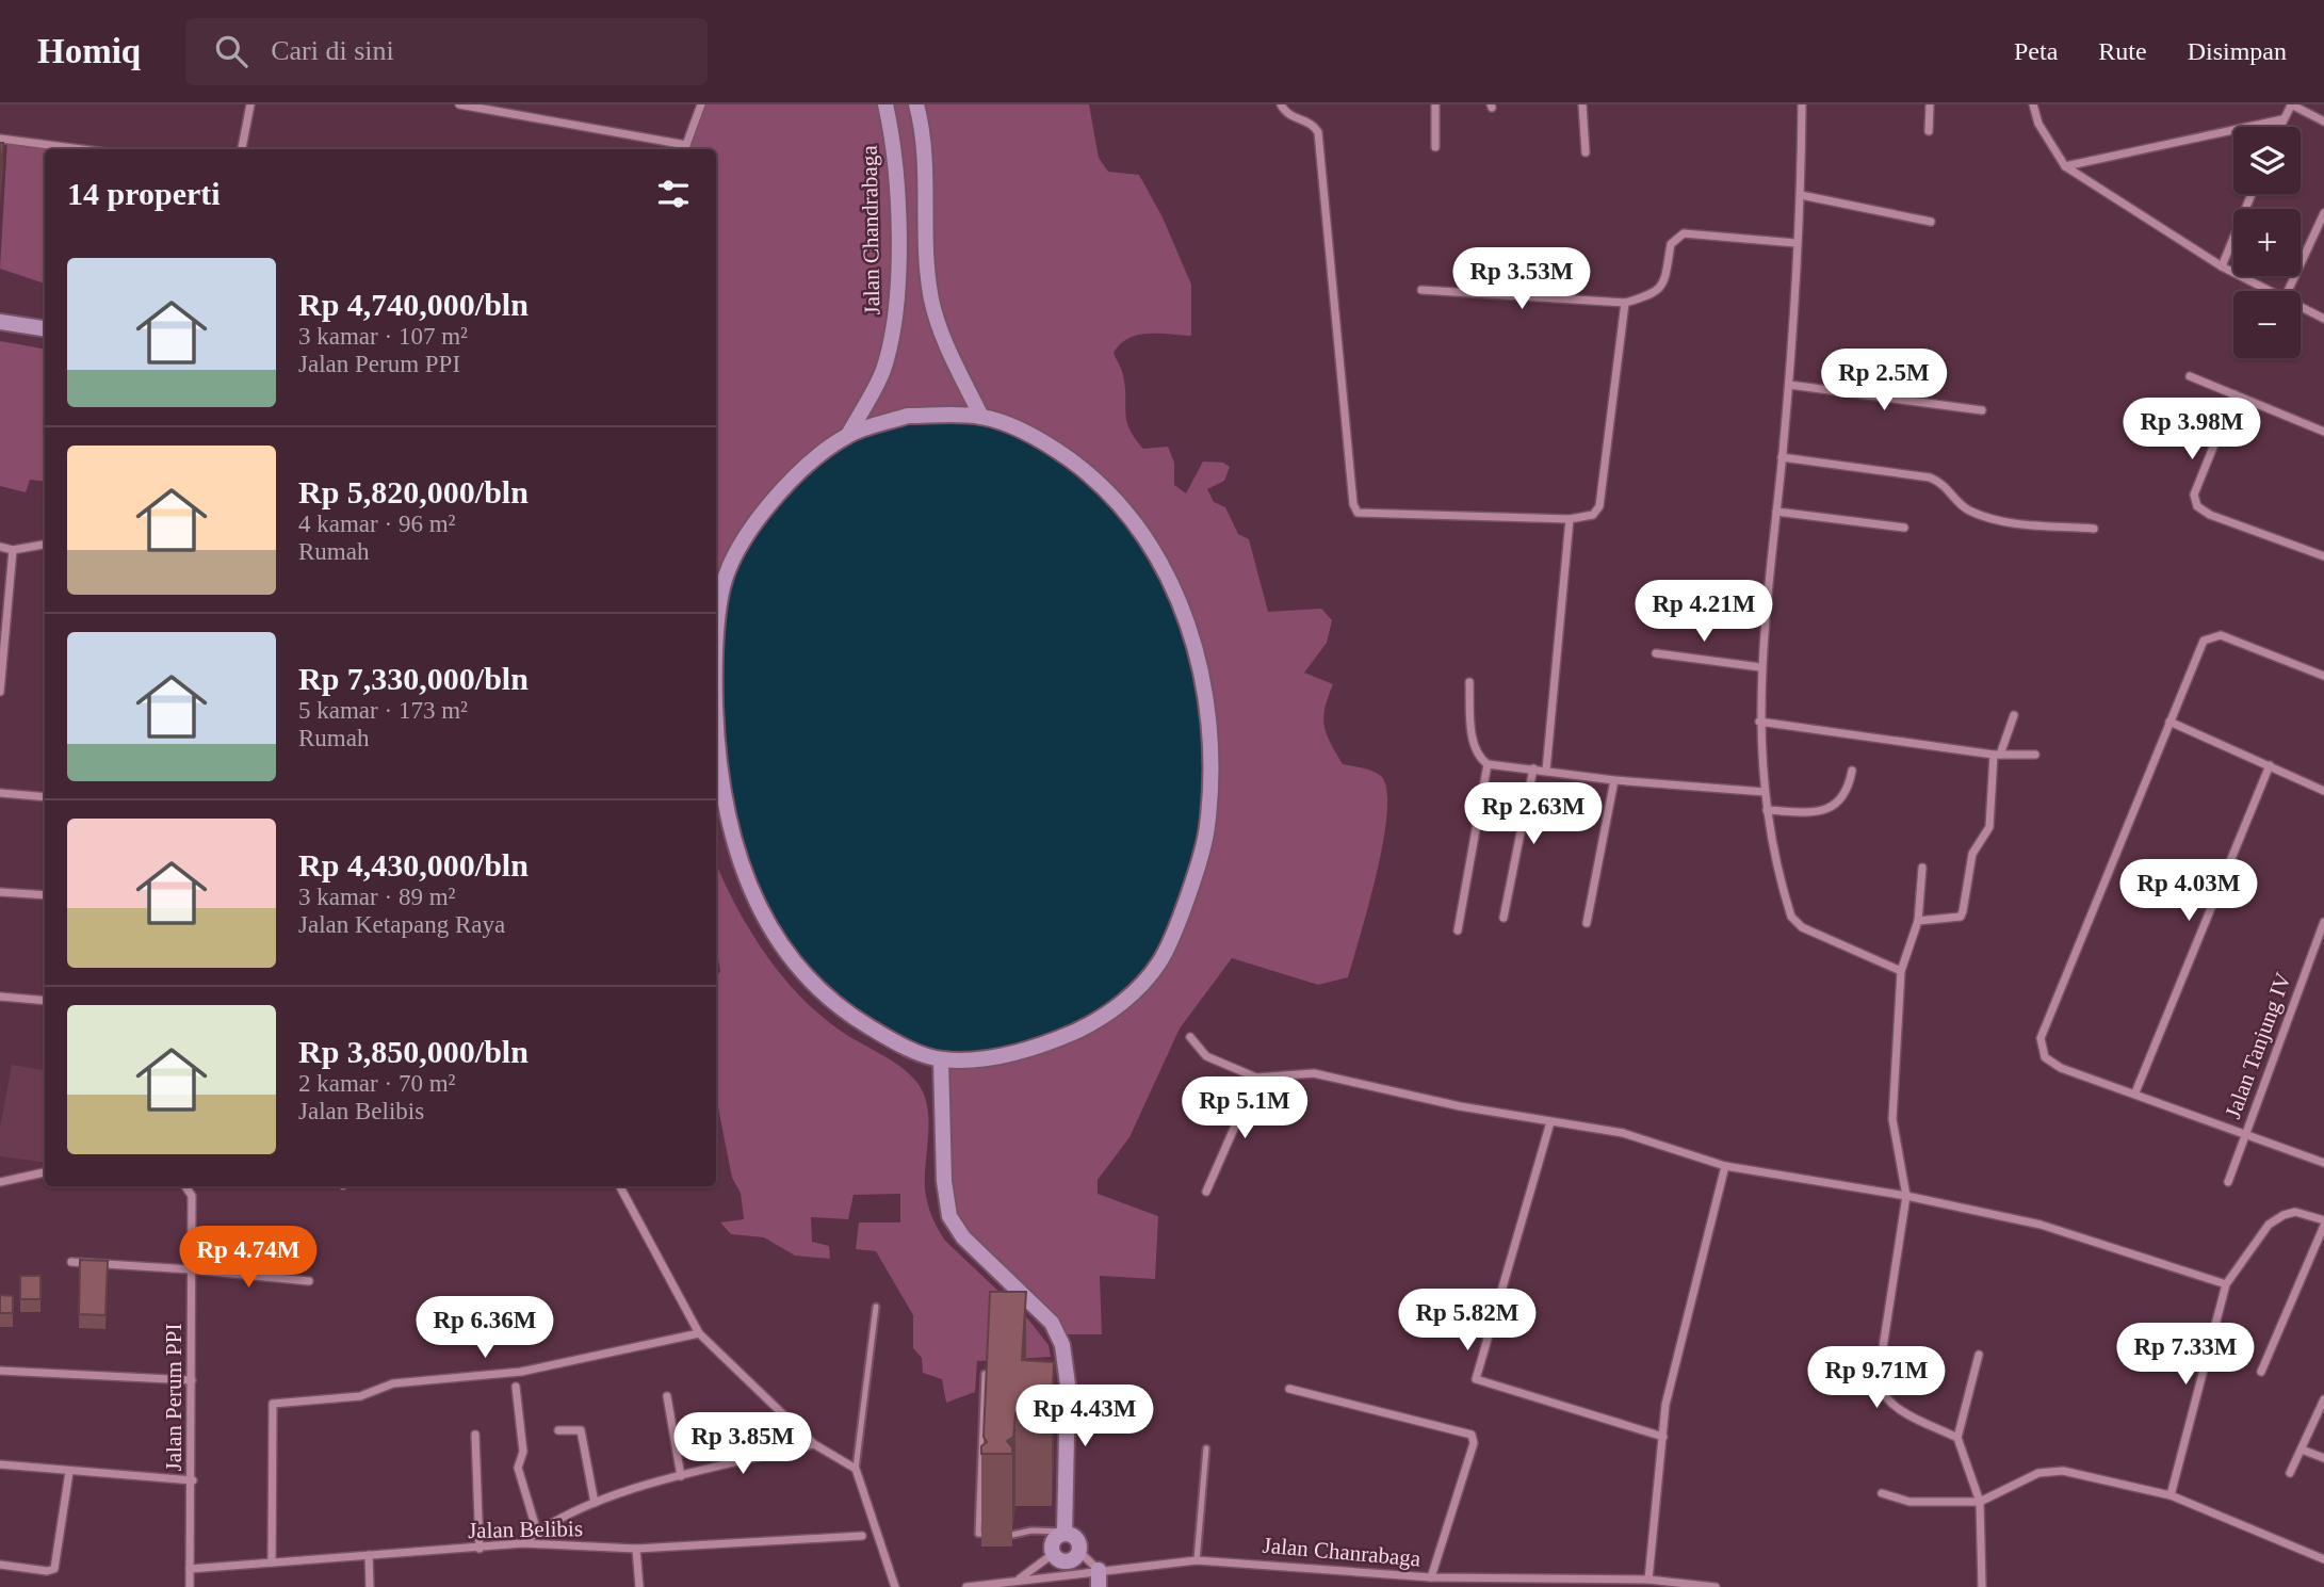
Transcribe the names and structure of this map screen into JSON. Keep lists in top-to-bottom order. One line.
{"streets":{"street":["Jalan Chandrabaga","Jalan Tanjung IV","Jalan Perum PPI","Jalan Belibis","Jalan Chanrabaga"]},"crossings":[["Jalan Perum PPI","Jalan Belibis"]],"page":{"header":"Homiq","search":"Cari di sini","nav":["Peta","Rute","Disimpan"],"map_buttons":["+","−"],"heading":"14 properti","list":[{"name":"Rp 4,740,000/bln","note":"3 kamar · 107 m² · Jalan Perum PPI"},{"name":"Rp 5,820,000/bln","note":"4 kamar · 96 m² · Rumah"},{"name":"Rp 7,330,000/bln","note":"5 kamar · 173 m² · Rumah"},{"name":"Rp 4,430,000/bln","note":"3 kamar · 89 m² · Jalan Ketapang Raya"},{"name":"Rp 3,850,000/bln","note":"2 kamar · 70 m² · Jalan Belibis"}],"price":["Rp 3.53M","Rp 2.5M","Rp 3.98M","Rp 4.21M","Rp 2.63M","Rp 4.03M","Rp 5.1M","Rp 4.74M","Rp 5.82M","Rp 6.36M","Rp 7.33M","Rp 9.71M","Rp 4.43M","Rp 3.85M"]}}
